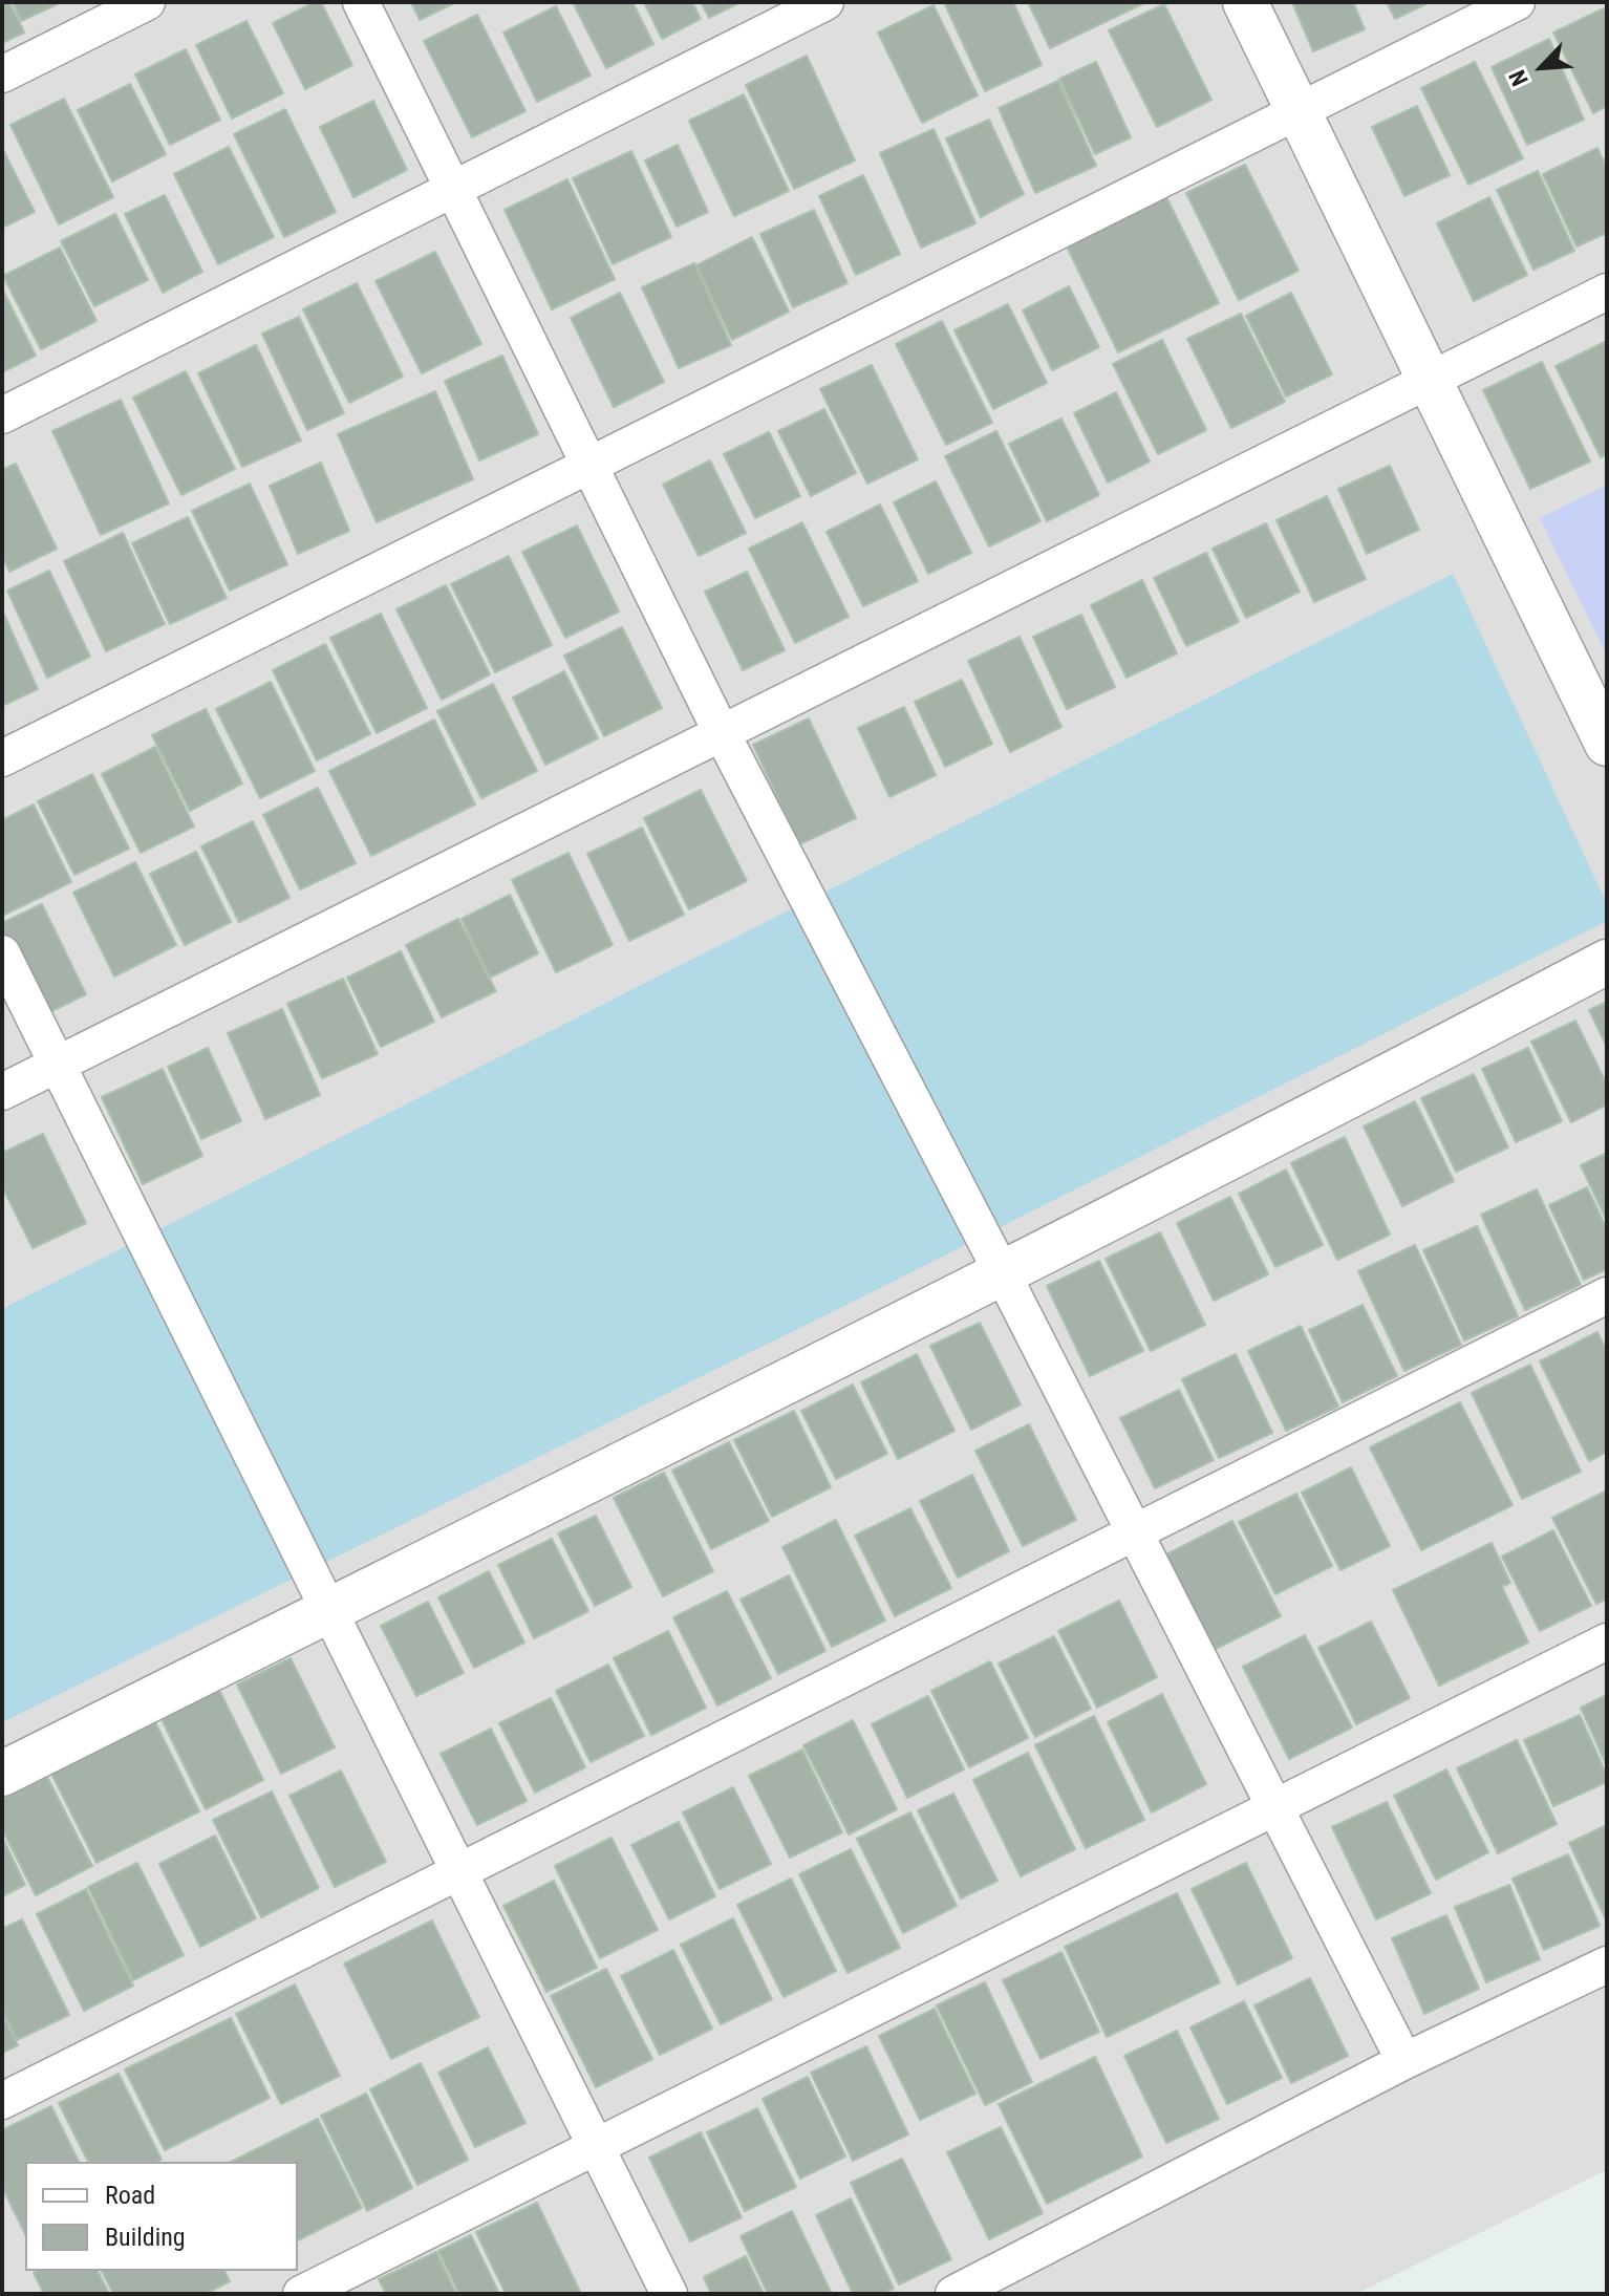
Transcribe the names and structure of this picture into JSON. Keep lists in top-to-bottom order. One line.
{"legend":["Road","Building"],"north":"bottom left"}
